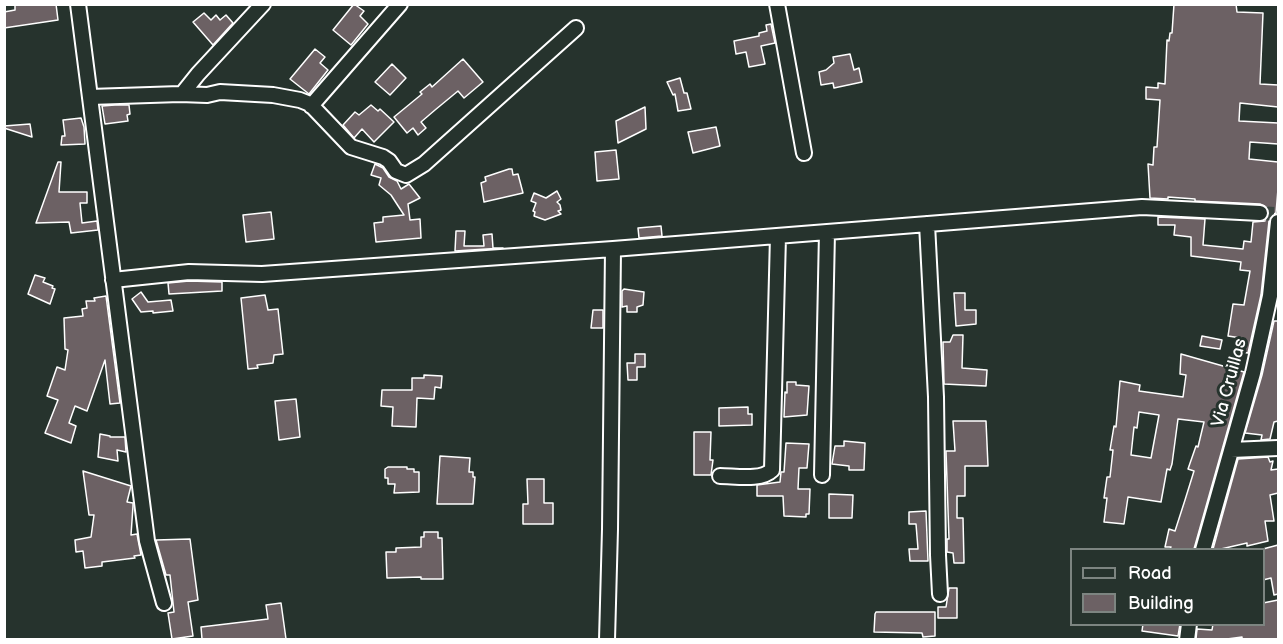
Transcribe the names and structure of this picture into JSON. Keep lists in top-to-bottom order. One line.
{"streets":{"street":["Via Cruillas"]},"legend":["Road","Building"]}
